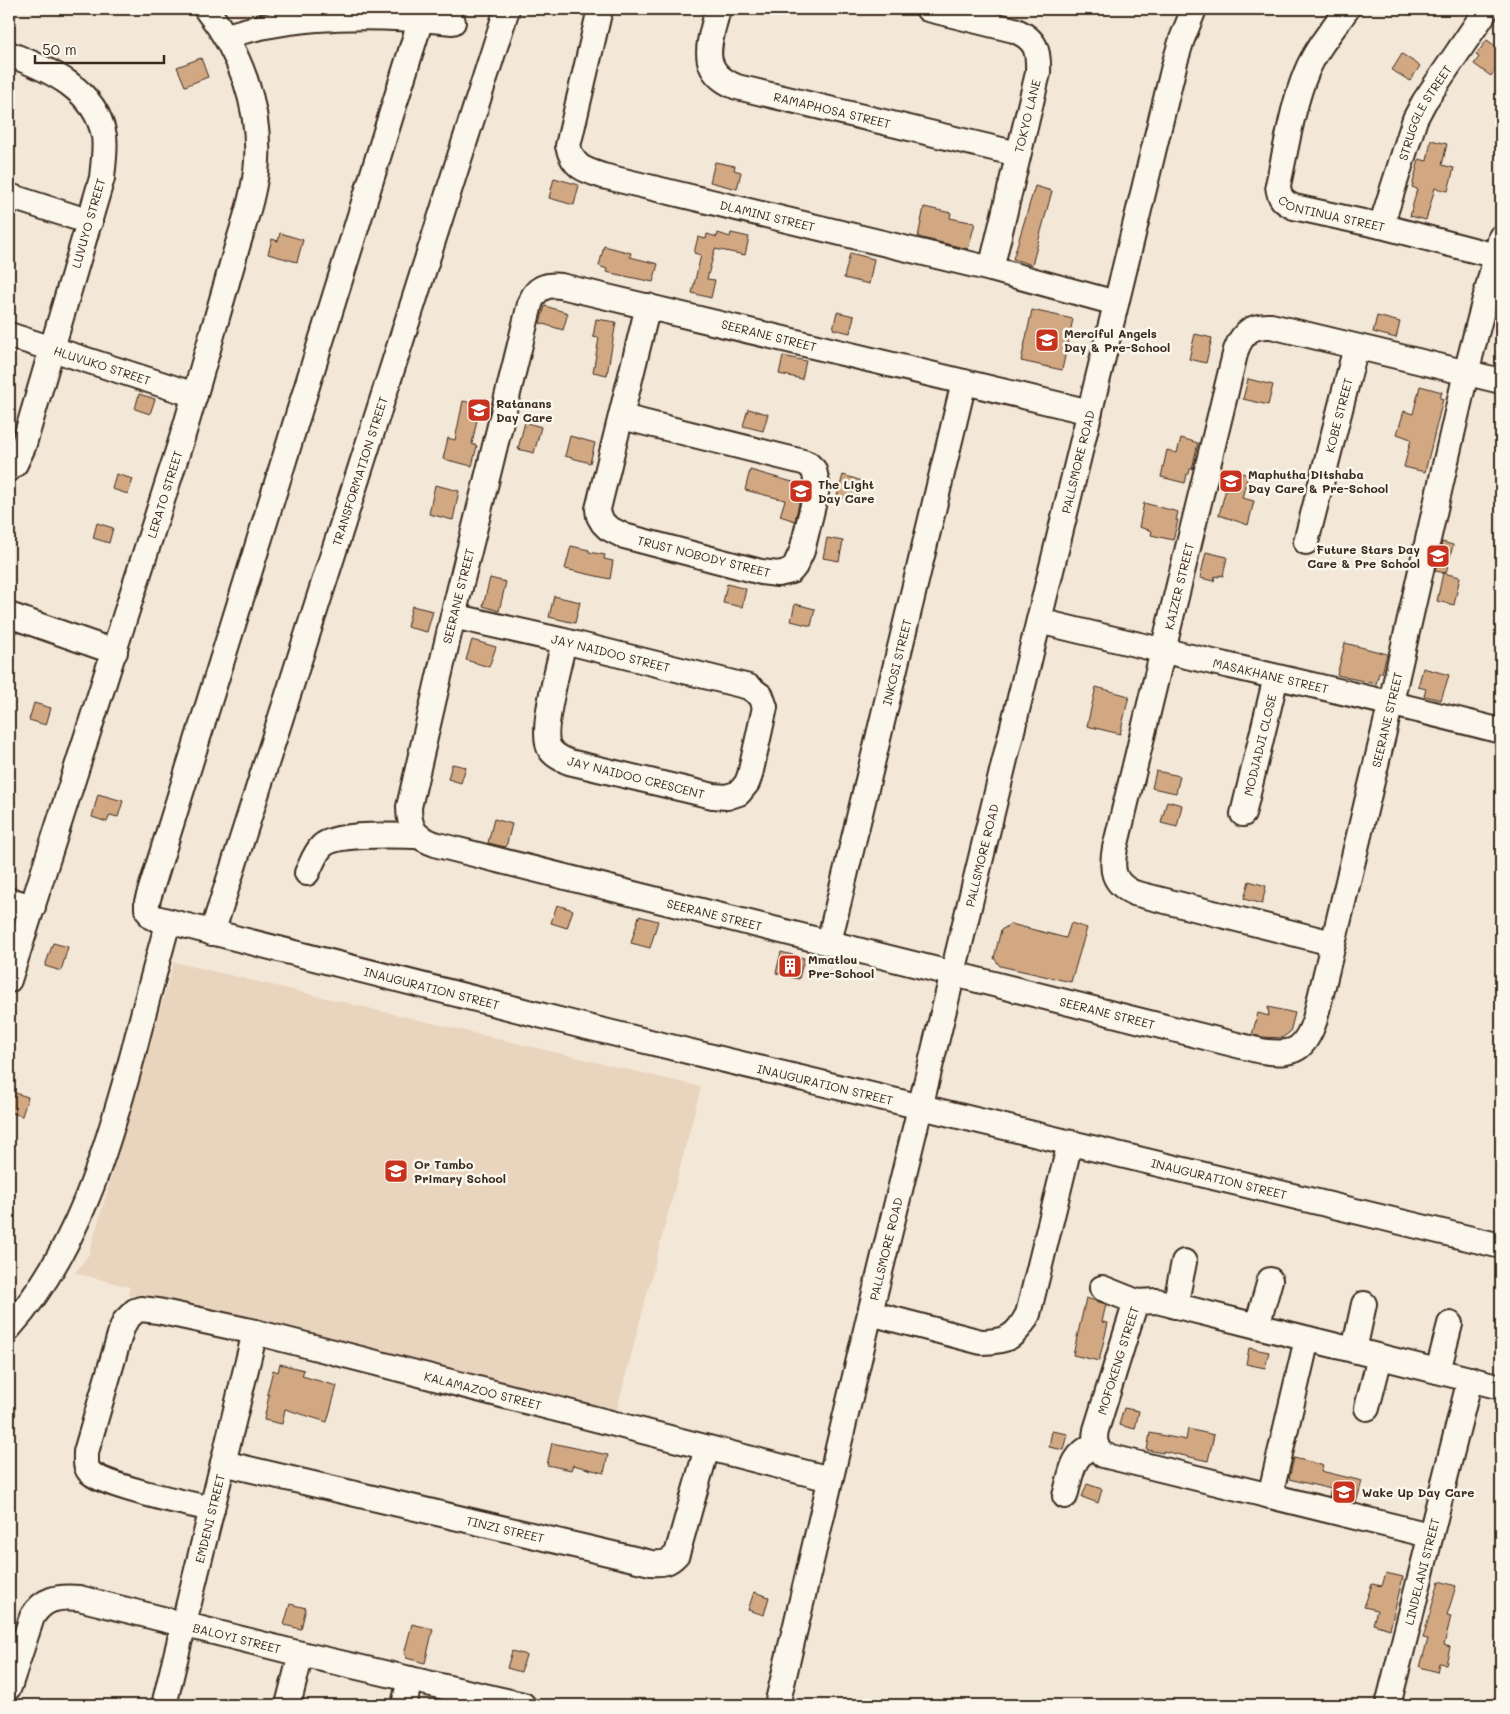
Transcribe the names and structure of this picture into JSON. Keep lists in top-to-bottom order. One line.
{"streets":{"street":["RAMAPHOSA STREET","STRUGGLE STREET","TOKYO LANE","CONTINUA STREET","DLAMINI STREET","LUVUYO STREET","SEERANE STREET","HLUVUKO STREET","KOBE STREET","PALLSMORE ROAD","TRANSFORMATION STREET","LERATO STREET","TRUST NOBODY STREET","KAIZER STREET","JAY NAIDOO STREET","INKOSI STREET","MASAKHANE STREET","MODJADJI CLOSE","JAY NAIDOO CRESCENT","INAUGURATION STREET","MOFOKENG STREET","KALAMAZOO STREET","EMDENI STREET","TINZI STREET","LINDELANI STREET","BALOYI STREET"]},"crossings":[["RAMAPHOSA STREET","TOKYO LANE"],["STRUGGLE STREET","CONTINUA STREET"],["TOKYO LANE","DLAMINI STREET"],["CONTINUA STREET","SEERANE STREET"],["DLAMINI STREET","PALLSMORE ROAD"],["LUVUYO STREET","HLUVUKO STREET"],["SEERANE STREET","PALLSMORE ROAD"],["SEERANE STREET","TRUST NOBODY STREET"],["SEERANE STREET","KAIZER STREET"],["SEERANE STREET","JAY NAIDOO STREET"],["SEERANE STREET","INKOSI STREET"],["SEERANE STREET","MASAKHANE STREET"],["HLUVUKO STREET","LERATO STREET"],["KOBE STREET","KAIZER STREET"],["PALLSMORE ROAD","MASAKHANE STREET"],["PALLSMORE ROAD","INAUGURATION STREET"],["PALLSMORE ROAD","KALAMAZOO STREET"],["TRANSFORMATION STREET","INAUGURATION STREET"],["KAIZER STREET","MASAKHANE STREET"],["JAY NAIDOO STREET","JAY NAIDOO CRESCENT"],["MASAKHANE STREET","MODJADJI CLOSE"],["MOFOKENG STREET","LINDELANI STREET"],["KALAMAZOO STREET","EMDENI STREET"],["KALAMAZOO STREET","TINZI STREET"],["EMDENI STREET","TINZI STREET"],["EMDENI STREET","BALOYI STREET"]],"places":{"school or university":["Merciful Angels Day & Pre-School","Ratanans Day Care","Maphutha Ditshaba Day Care & Pre-School","The Light Day Care","Future Stars Day Care & Pre School","Or Tambo Primary School","Wake Up Day Care"],"building":["Mmatlou Pre-School"]},"scale_bar":"50 m"}
